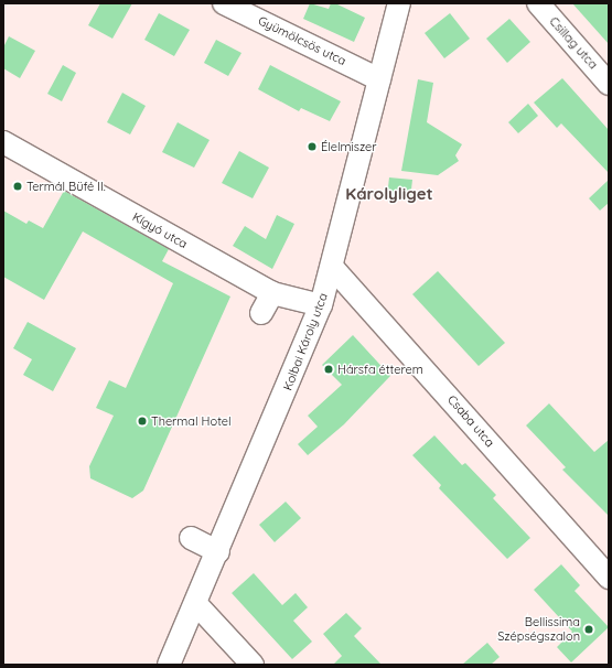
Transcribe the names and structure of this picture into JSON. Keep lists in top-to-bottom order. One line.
{"streets":{"street":["Gyümölcsös utca","Csillag utca","Kígyó utca","Kolbai Károly utca","Csaba utca"]},"crossings":[["Gyümölcsös utca","Kolbai Károly utca"],["Kígyó utca","Kolbai Károly utca"],["Kolbai Károly utca","Csaba utca"]],"districts":["Károlyliget"],"places":["Élelmiszer","Termál Büfé II.","Hársfa étterem","Thermal Hotel","Bellissima Szépségszalon"]}
